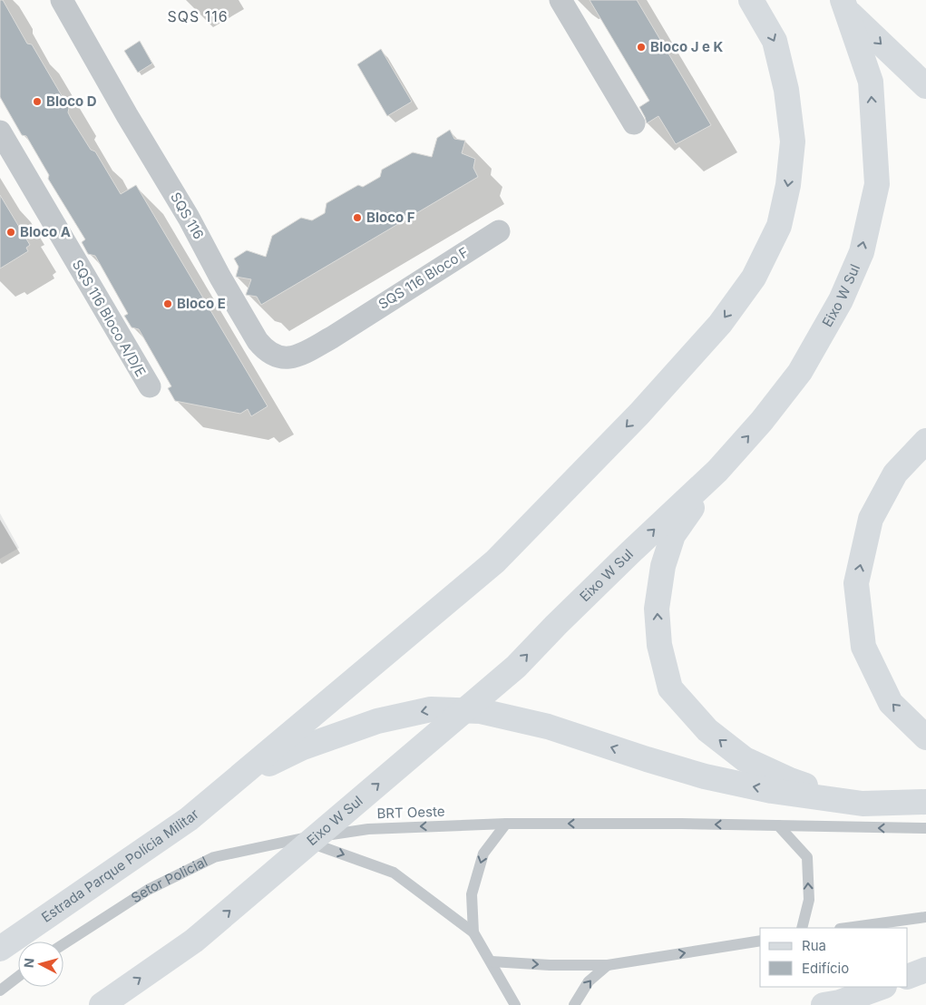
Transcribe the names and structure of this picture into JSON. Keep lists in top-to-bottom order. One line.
{"streets":{"main road":["Eixo W Sul","Estrada Parque Polícia Militar"],"street":["SQS 116","SQS 116 Bloco F","SQS 116 Bloco A/D/E"],"lane":["BRT Oeste","Setor Policial"]},"crossings":[["SQS 116","SQS 116 Bloco F"],["BRT Oeste","Setor Policial"]],"one_way":["BRT Oeste"],"districts":["SQS 116"],"places":["Bloco J e K","Bloco D","Bloco F","Bloco A","Bloco E"],"legend":["Rua","Edifício"],"north":"left"}
